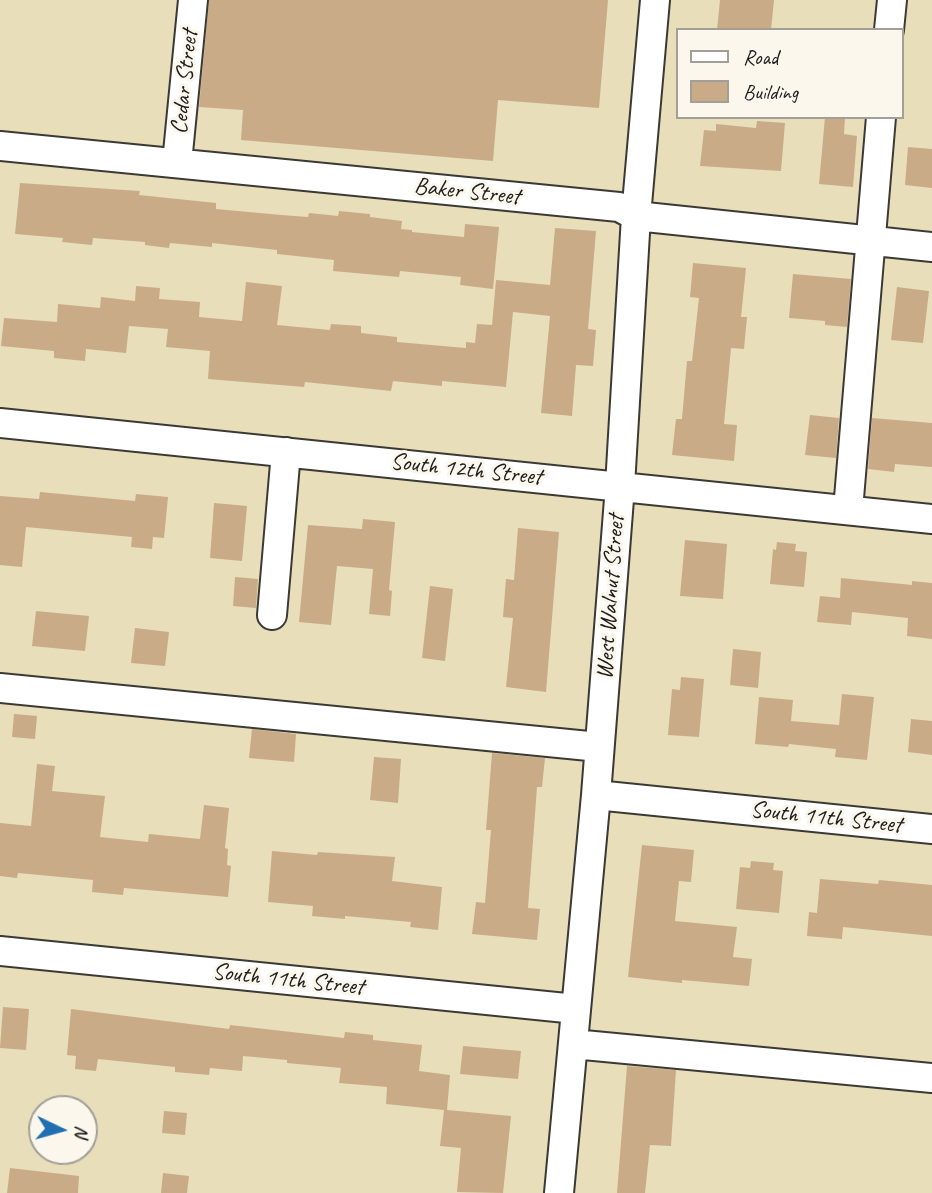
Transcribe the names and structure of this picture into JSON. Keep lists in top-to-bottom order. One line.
{"streets":{"street":["Cedar Street","Baker Street","South 12th Street","West Walnut Street","South 11th Street"]},"crossings":[["Cedar Street","Baker Street"],["Baker Street","West Walnut Street"],["South 12th Street","West Walnut Street"],["West Walnut Street","South 11th Street"]],"legend":["Road","Building"],"north":"right"}
